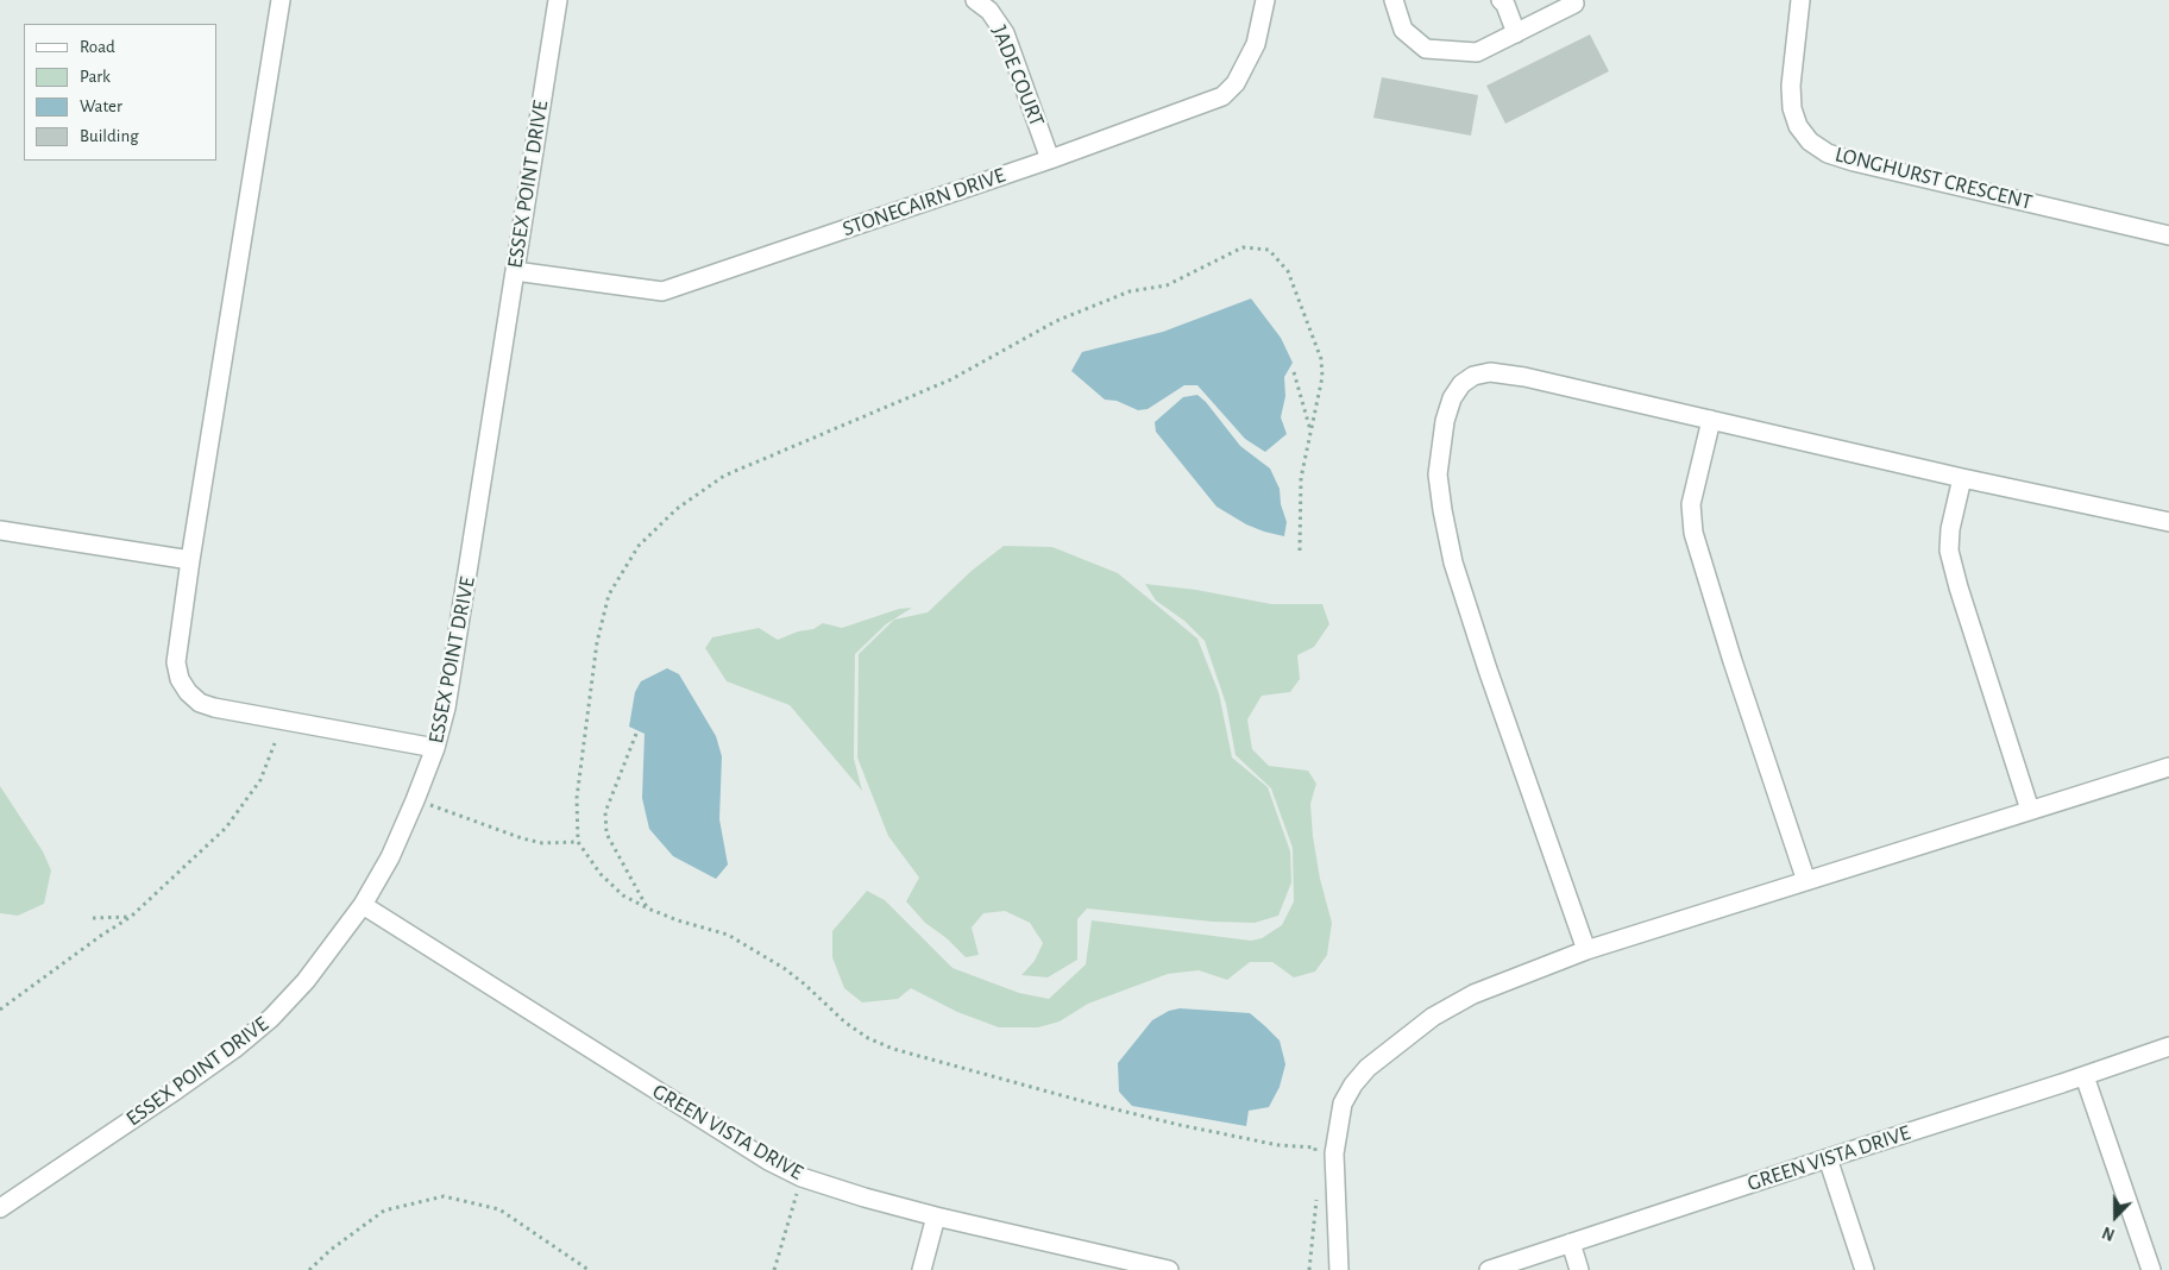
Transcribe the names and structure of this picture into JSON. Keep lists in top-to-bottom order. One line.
{"streets":{"street":["JADE COURT","LONGHURST CRESCENT","ESSEX POINT DRIVE","STONECAIRN DRIVE","GREEN VISTA DRIVE"]},"crossings":[["JADE COURT","STONECAIRN DRIVE"],["ESSEX POINT DRIVE","STONECAIRN DRIVE"],["ESSEX POINT DRIVE","GREEN VISTA DRIVE"]],"legend":["Road","Park","Water","Building"],"north":"bottom"}
